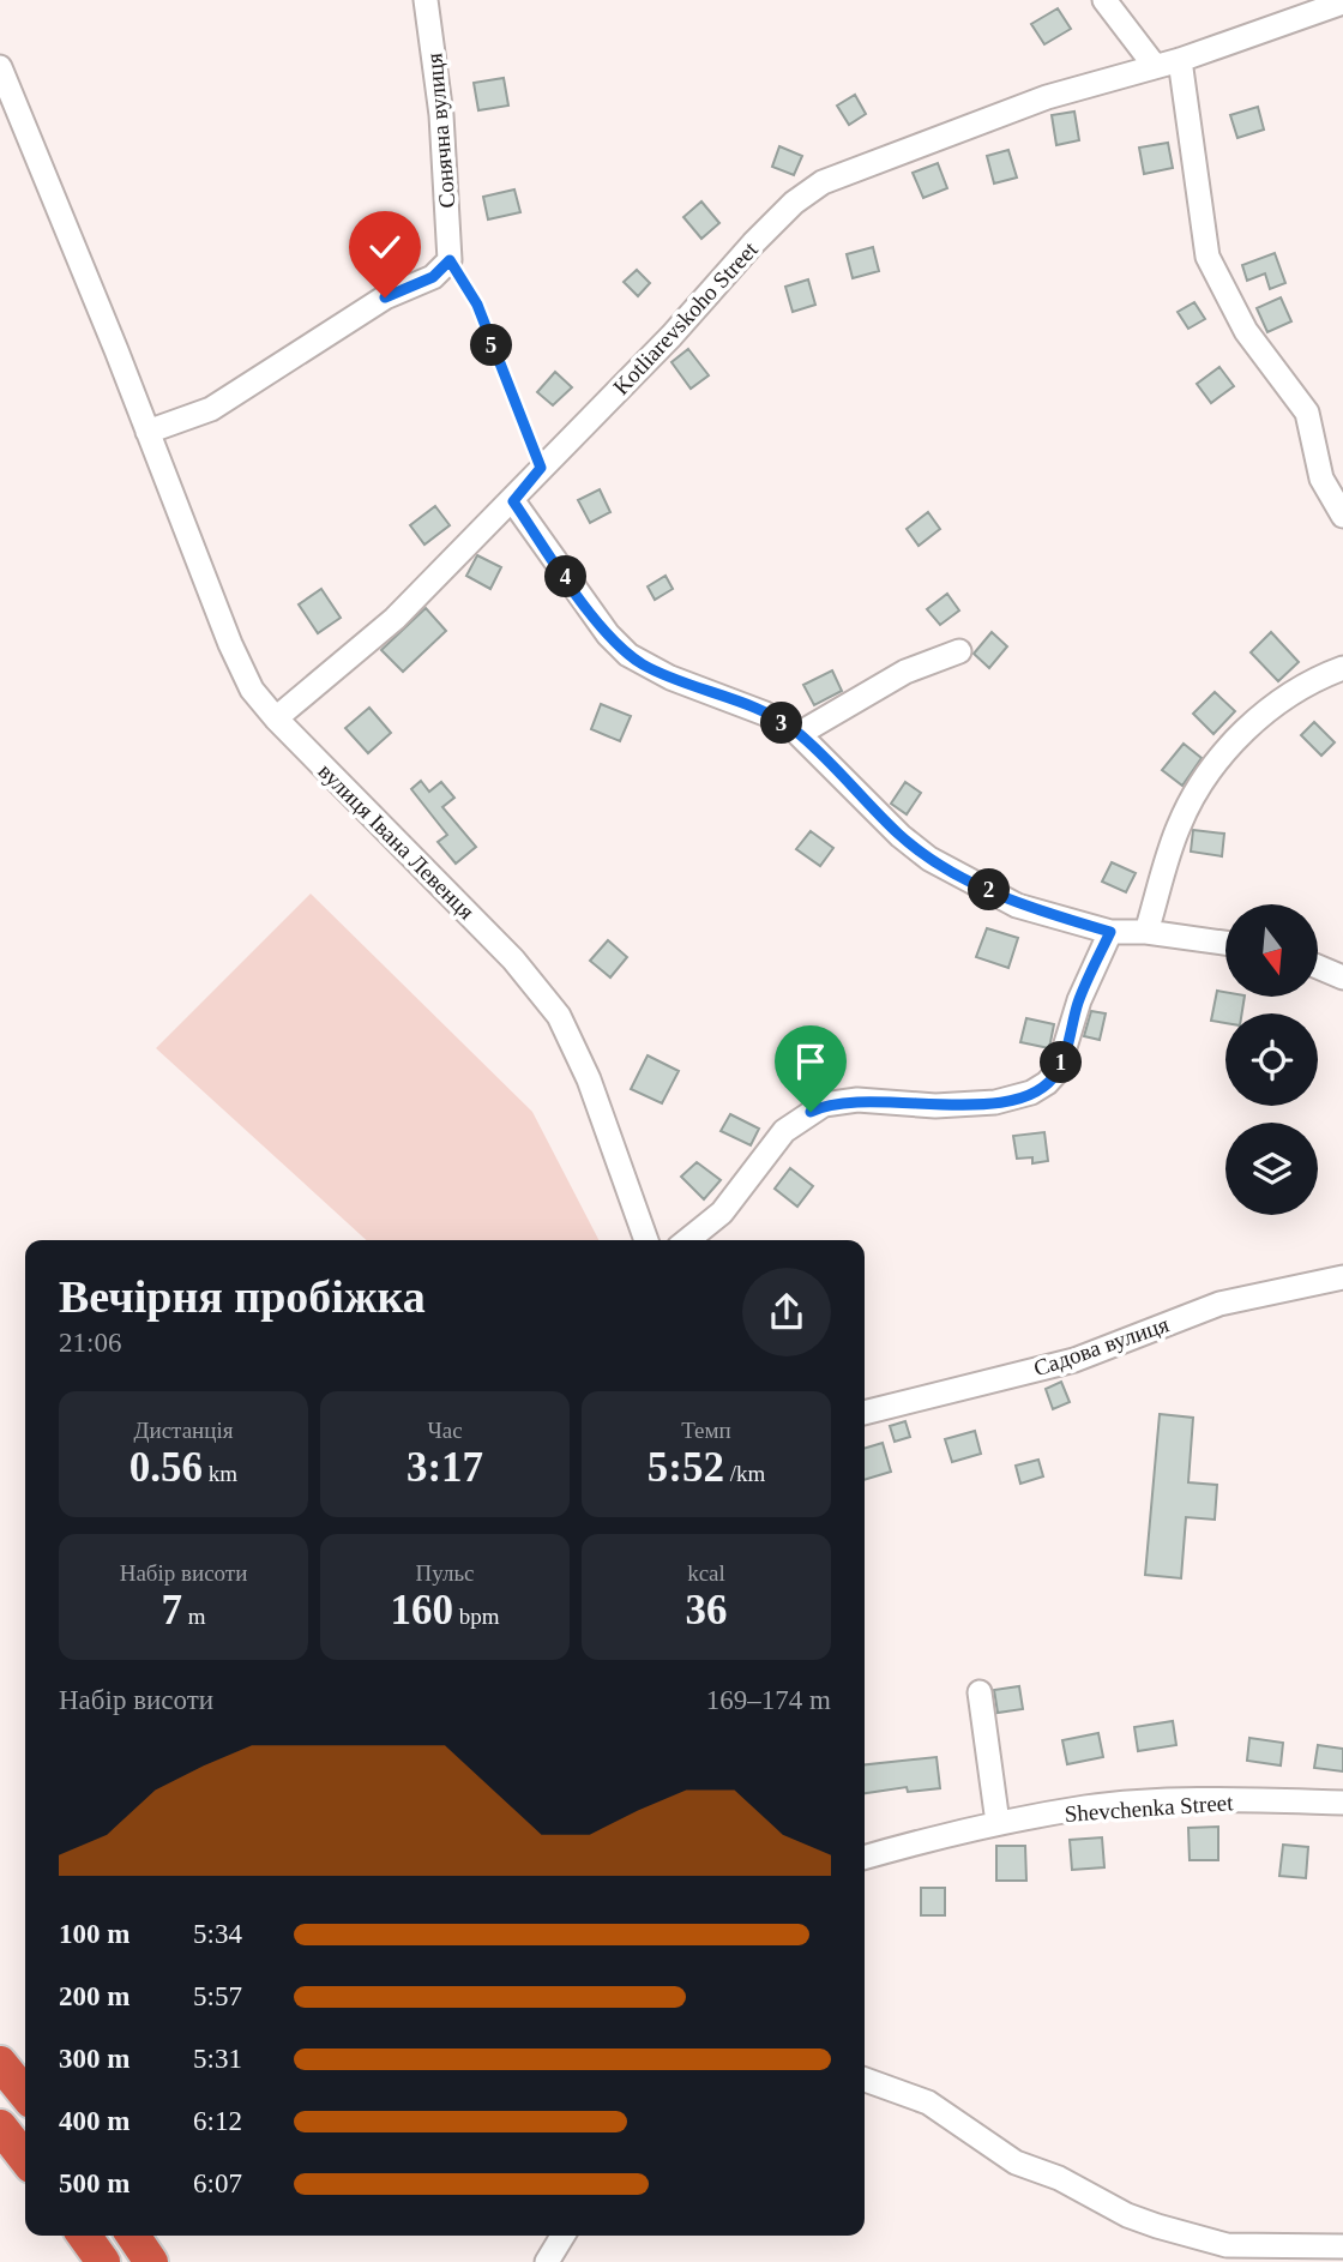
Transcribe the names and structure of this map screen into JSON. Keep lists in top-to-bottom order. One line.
{"streets":{"street":["Сонячна вулиця","Kotliarevskoho Street","вулиця Івана Левенця","Садова вулиця","Shevchenka Street"]},"crossings":[["Kotliarevskoho Street","вулиця Івана Левенця"]],"north":"bottom","page":{"pins":["5","4","3","2","1"],"heading":["Вечірня пробіжка","21:06"],"stats":[["Дистанція","0.56 km"],["Час","3:17"],["Темп","5:52 /km"],["Набір висоти","7 m"],["Пульс","160 bpm"],["kcal","36"]],"chart":["Набір висоти","169–174 m"],"list":[{"name":"100 m","note":"5:34"},{"name":"200 m","note":"5:57"},{"name":"300 m","note":"5:31"},{"name":"400 m","note":"6:12"},{"name":"500 m","note":"6:07"}]}}
